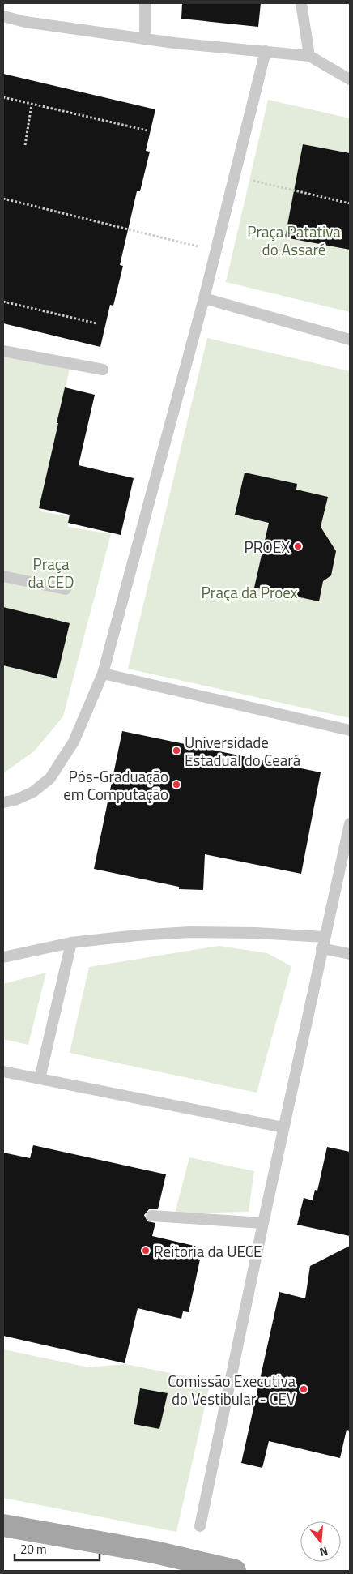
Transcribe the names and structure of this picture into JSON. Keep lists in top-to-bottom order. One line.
{"parks":["Praça Patativa do Assaré","Praça da CED","Praça da Proex"],"places":["PROEX","Universidade Estadual do Ceará","Pós-Graduação em Computação","Reitoria da UECE","Comissão Executiva do Vestibular - CEV"],"scale_bar":"20 m","north":"bottom"}
